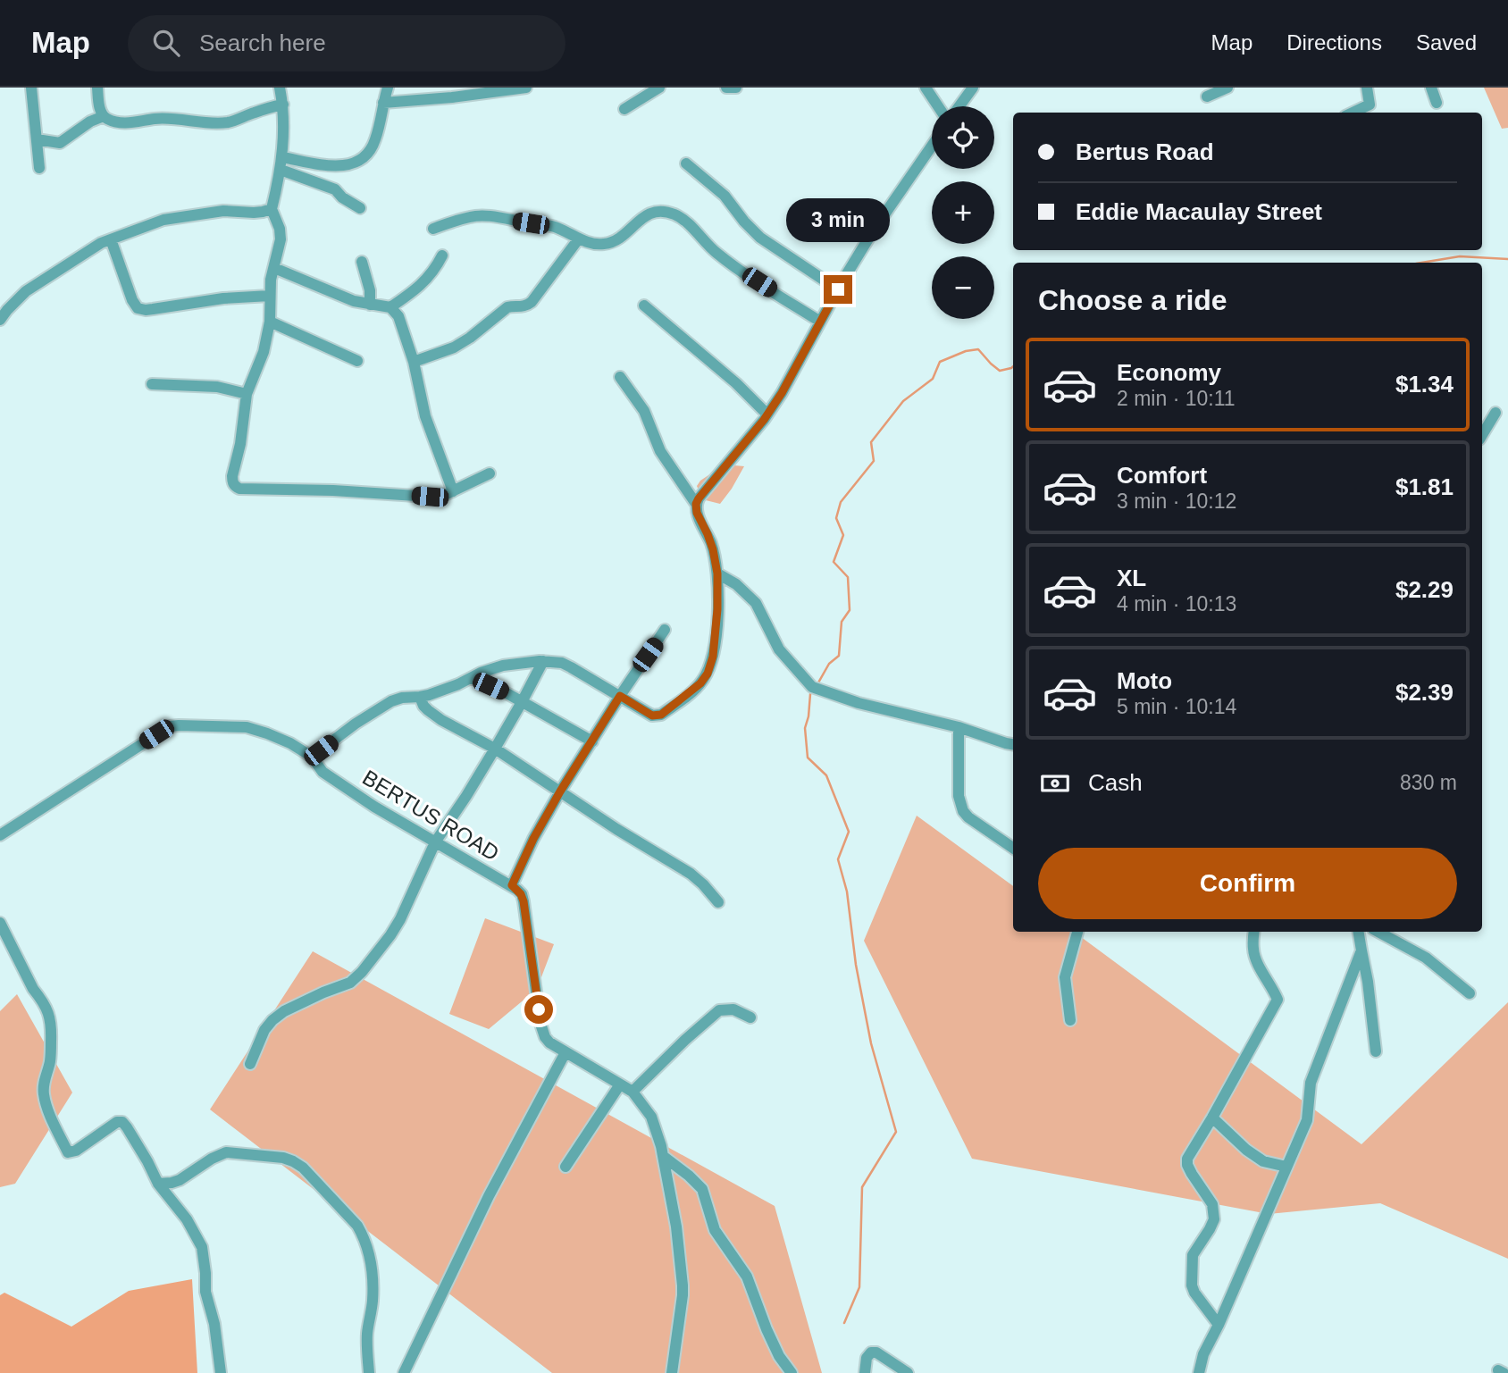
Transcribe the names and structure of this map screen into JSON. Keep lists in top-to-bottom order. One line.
{"streets":{"street":["BERTUS ROAD"]},"page":{"header":"Map","search":"Search here","nav":["Map","Directions","Saved"],"map_buttons":["+","−"],"banner":["Bertus Road","Eddie Macaulay Street"],"bubble":"3 min","heading":"Choose a ride","list":[{"name":"Economy","note":"2 min · 10:11","value":"$1.34"},{"name":"Comfort","note":"3 min · 10:12","value":"$1.81"},{"name":"XL","note":"4 min · 10:13","value":"$2.29"},{"name":"Moto","note":"5 min · 10:14","value":"$2.39"}],"pay":["Cash","830 m"],"buttons":"Confirm"}}
